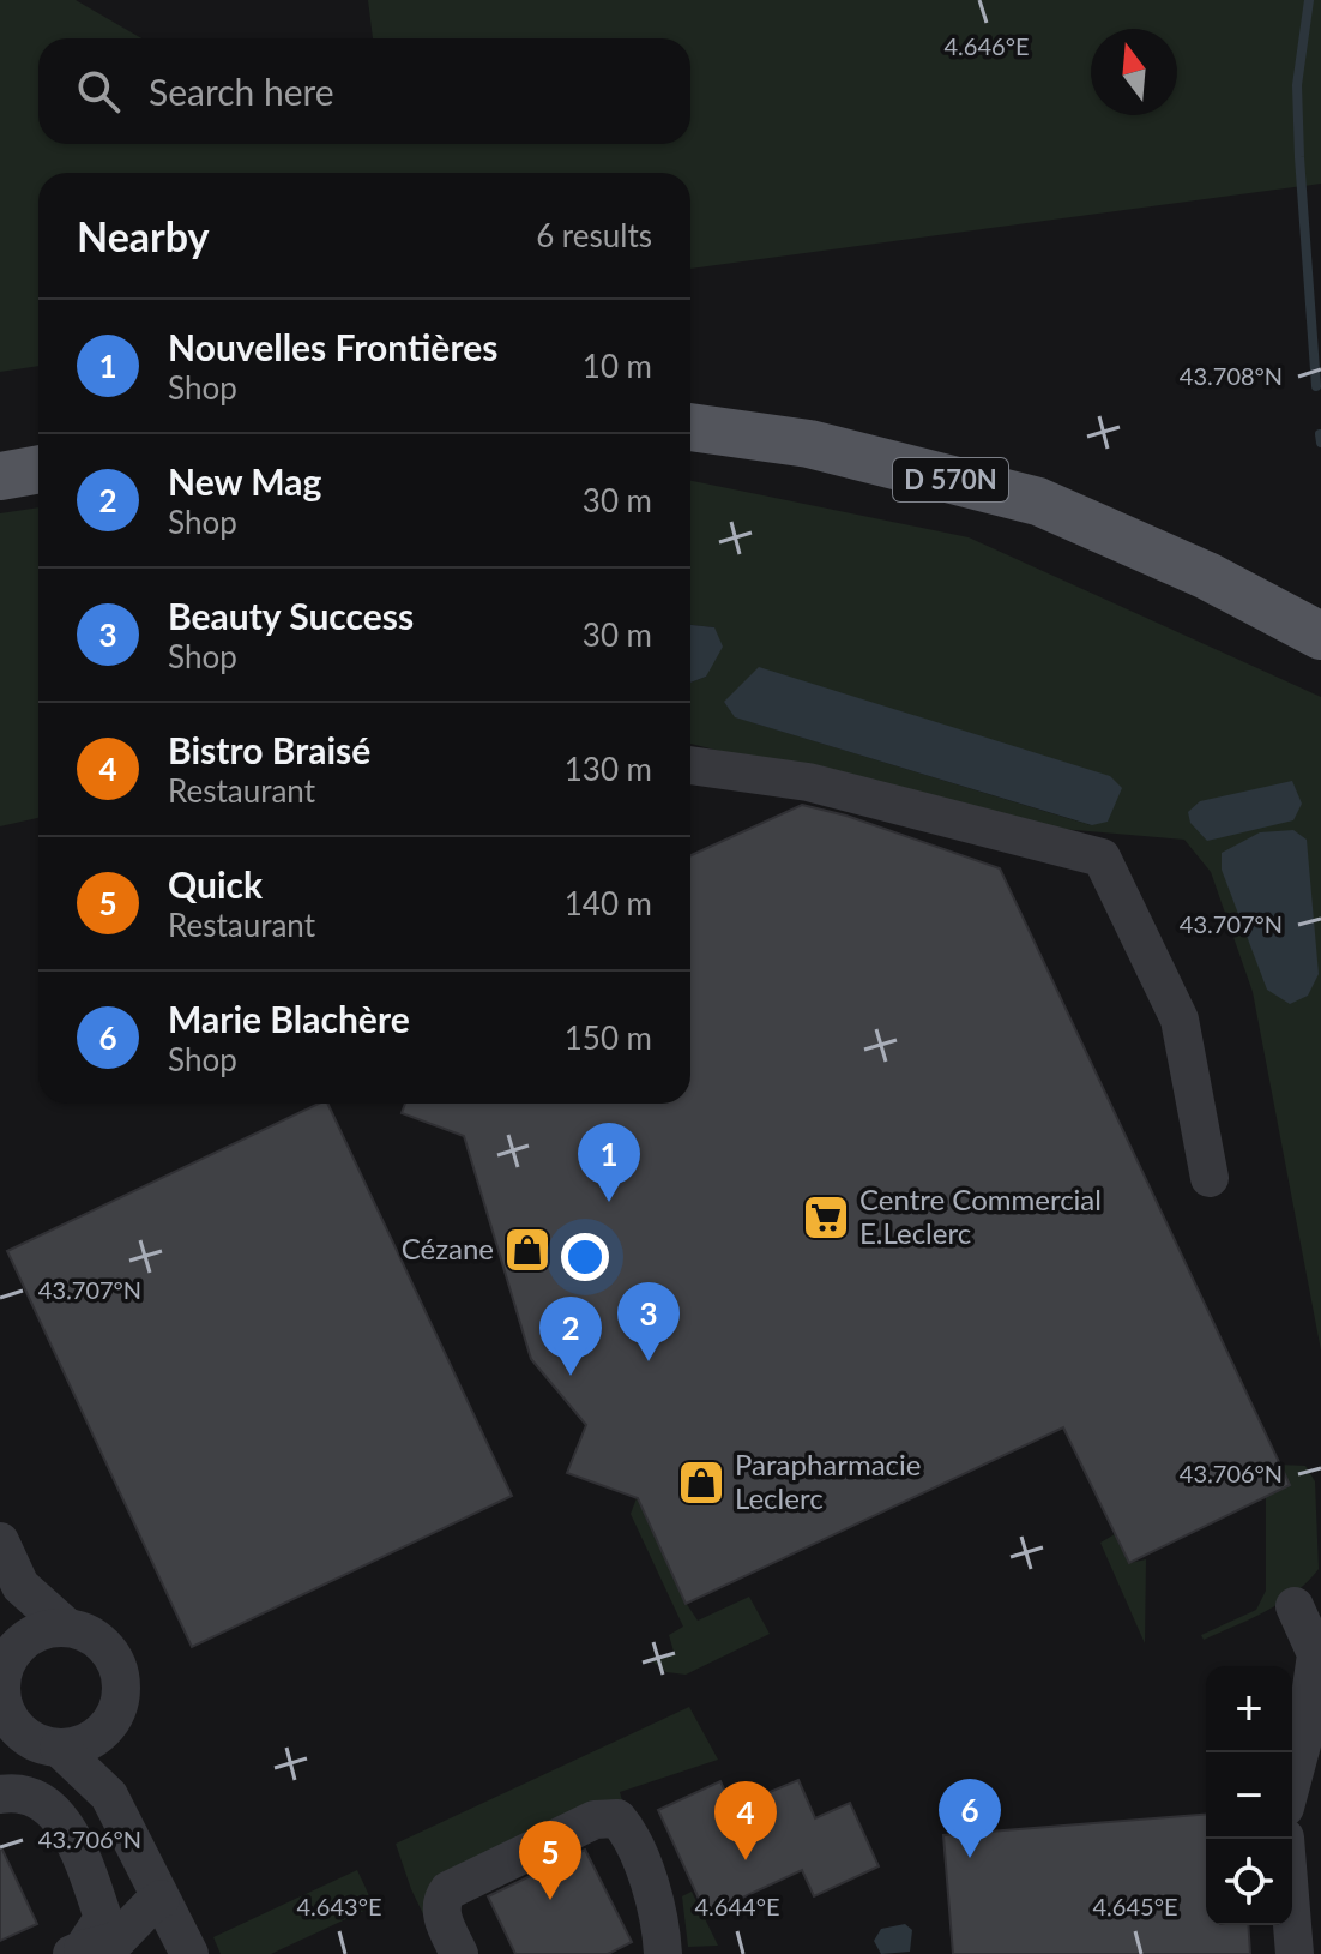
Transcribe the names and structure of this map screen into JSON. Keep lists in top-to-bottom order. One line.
{"streets":{"main road":["D 570N"]},"places":{"supermarket":["Centre Commercial E.Leclerc"],"shop":["Cézane","Parapharmacie Leclerc"]},"north":"top","page":{"search":"Search here","heading":["Nearby","6 results"],"list":[{"mark":"1","name":"Nouvelles Frontières","note":"Shop","value":"10 m"},{"mark":"2","name":"New Mag","note":"Shop","value":"30 m"},{"mark":"3","name":"Beauty Success","note":"Shop","value":"30 m"},{"mark":"4","name":"Bistro Braisé","note":"Restaurant","value":"130 m"},{"mark":"5","name":"Quick","note":"Restaurant","value":"140 m"},{"mark":"6","name":"Marie Blachère","note":"Shop","value":"150 m"}],"pins":["1","3","2","6","4","5"],"map_buttons":["+","−"]},"coordinates":["4.646°E","43.708°N","43.707°N","43.706°N","4.643°E","4.644°E","4.645°E"]}
